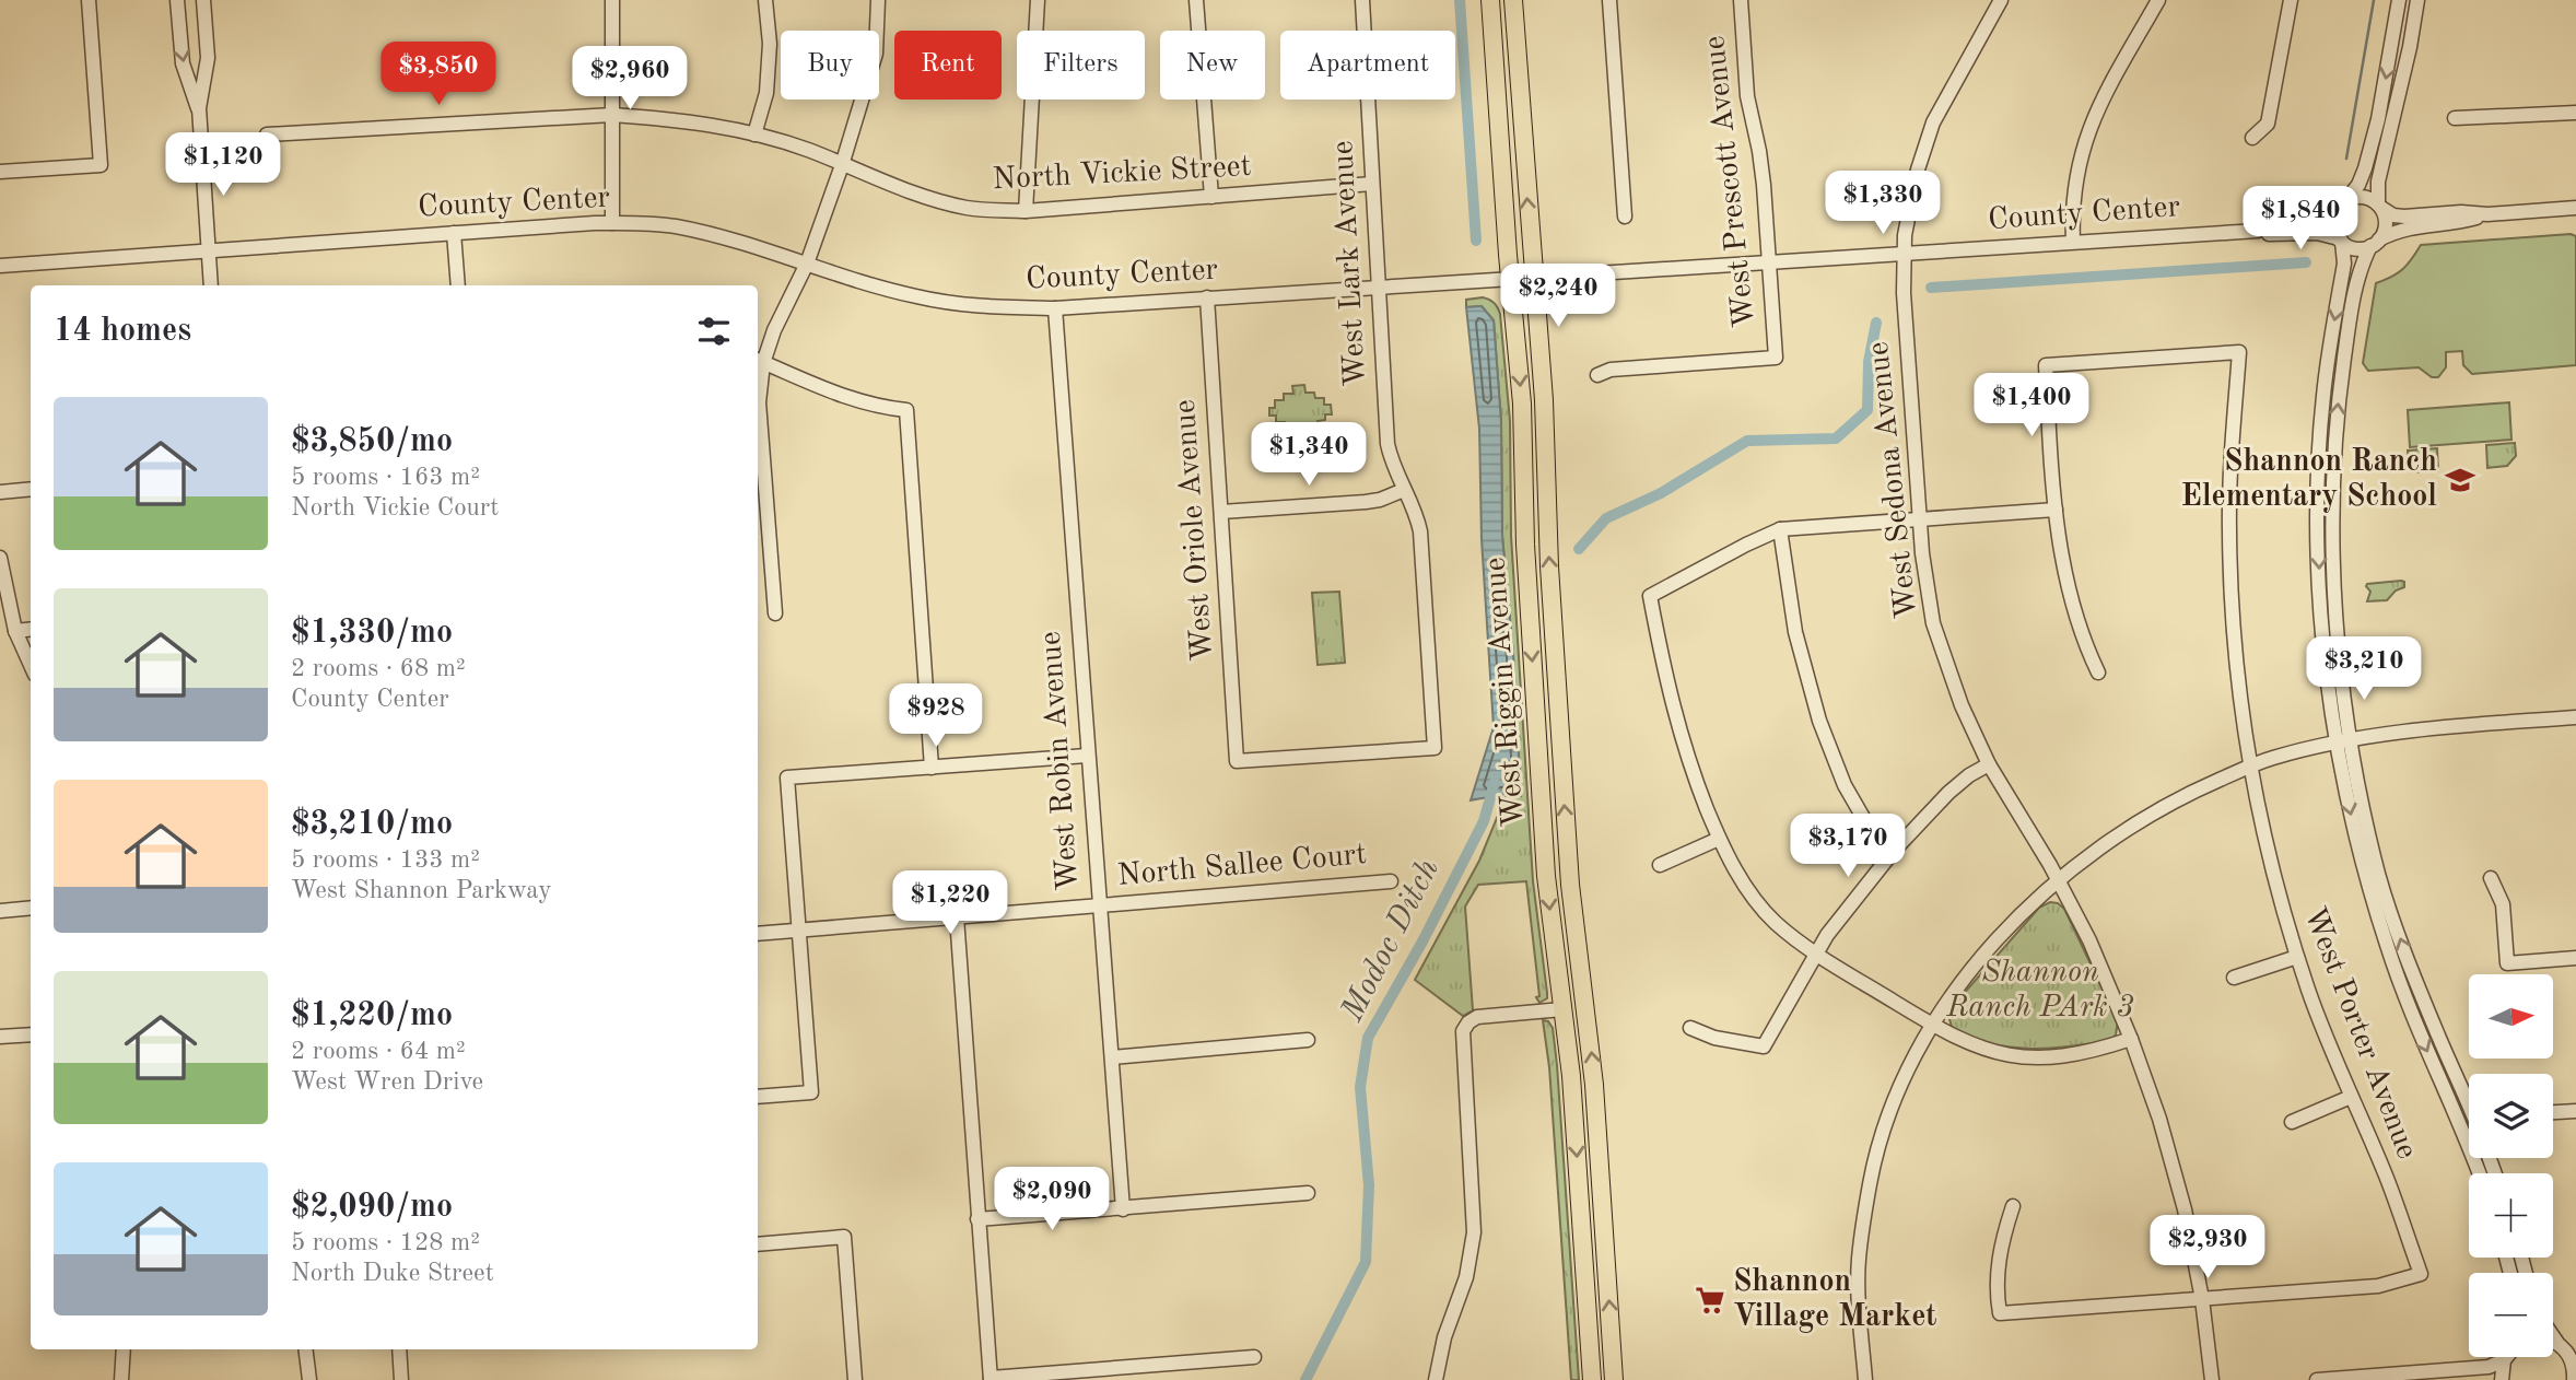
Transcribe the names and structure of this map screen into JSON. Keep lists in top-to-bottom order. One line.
{"streets":{"main road":["West Riggin Avenue"],"street":["North Vickie Street","West Prescott Avenue","County Center","West Lark Avenue","West Sedona Avenue","West Oriole Avenue","West Robin Avenue","North Sallee Court","West Porter Avenue"]},"crossings":[["North Vickie Street","West Lark Avenue"],["West Prescott Avenue","County Center"],["County Center","West Lark Avenue"],["County Center","West Sedona Avenue"],["County Center","West Oriole Avenue"],["County Center","West Riggin Avenue"],["County Center","West Robin Avenue"],["West Lark Avenue","West Oriole Avenue"],["West Sedona Avenue","West Porter Avenue"],["West Robin Avenue","North Sallee Court"]],"water":["Modoc Ditch"],"parks":["Shannon Ranch PArk 3"],"places":{"school or university":["Shannon Ranch Elementary School"],"supermarket":["Shannon Village Market"]},"north":"right","page":{"chip":["Buy","Rent","Filters","New","Apartment"],"price":["$3,850","$2,960","$1,120","$1,330","$1,840","$2,240","$1,400","$1,340","$3,210","$928","$3,170","$1,220","$2,090","$2,930"],"heading":"14 homes","list":[{"name":"$3,850/mo","note":"5 rooms · 163 m² · North Vickie Court"},{"name":"$1,330/mo","note":"2 rooms · 68 m² · County Center"},{"name":"$3,210/mo","note":"5 rooms · 133 m² · West Shannon Parkway"},{"name":"$1,220/mo","note":"2 rooms · 64 m² · West Wren Drive"},{"name":"$2,090/mo","note":"5 rooms · 128 m² · North Duke Street"}],"map_buttons":["+","−"]}}
